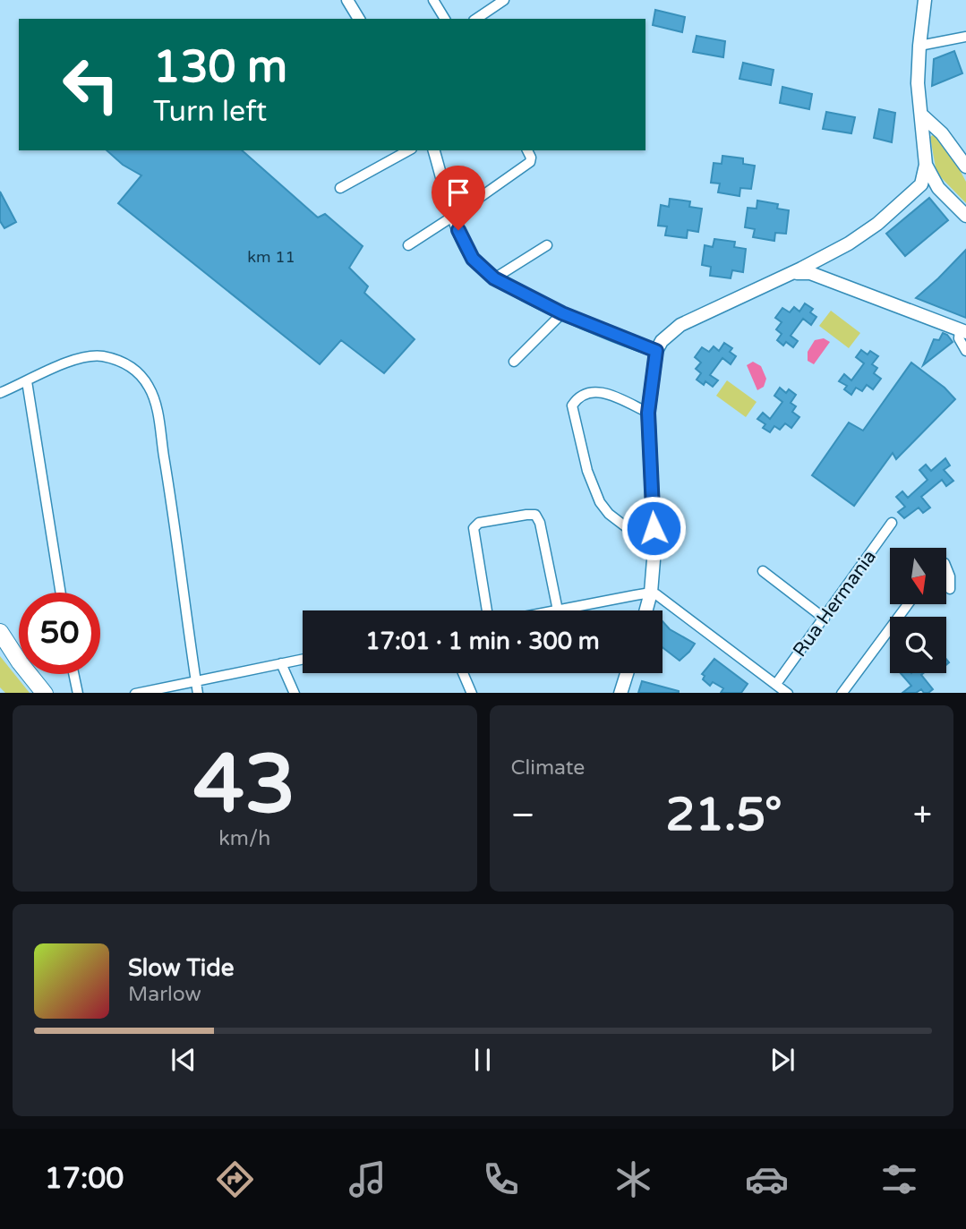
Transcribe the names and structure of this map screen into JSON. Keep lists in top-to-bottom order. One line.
{"streets":{"street":["Rua Hermania"]},"house_numbers":["km 11"],"north":"bottom","page":{"turn":["130 m","Turn left"],"limit":"50","trip":"17:01 · 1 min · 300 m","tile":[["43","km/h"],"Climate"],"heat":["−","21.5°","+"],"song":["Slow Tide","Marlow"],"tabs":"17:00"}}
